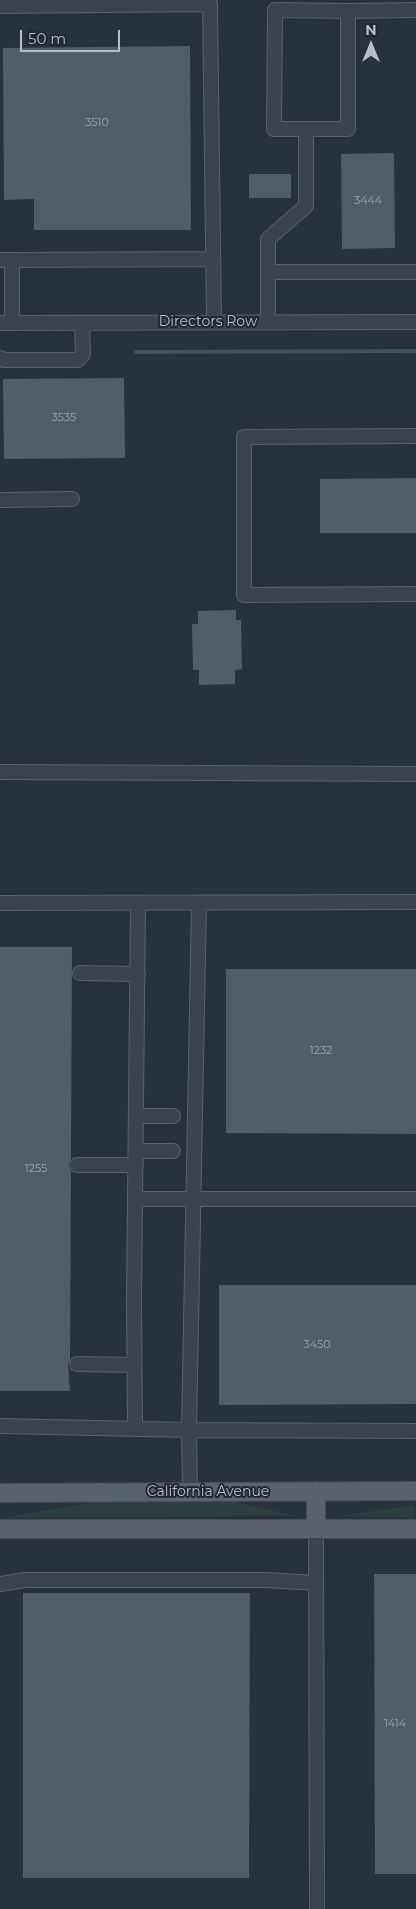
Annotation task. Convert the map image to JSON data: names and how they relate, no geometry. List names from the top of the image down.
{
  "streets": {
    "main road": ["California Avenue"],
    "street": ["Directors Row"]
  },
  "house_numbers": [
    "3510",
    "3444",
    "3535",
    "1232",
    "1255",
    "3450",
    "1414"
  ],
  "scale_bar": "50 m",
  "north": "top"
}
